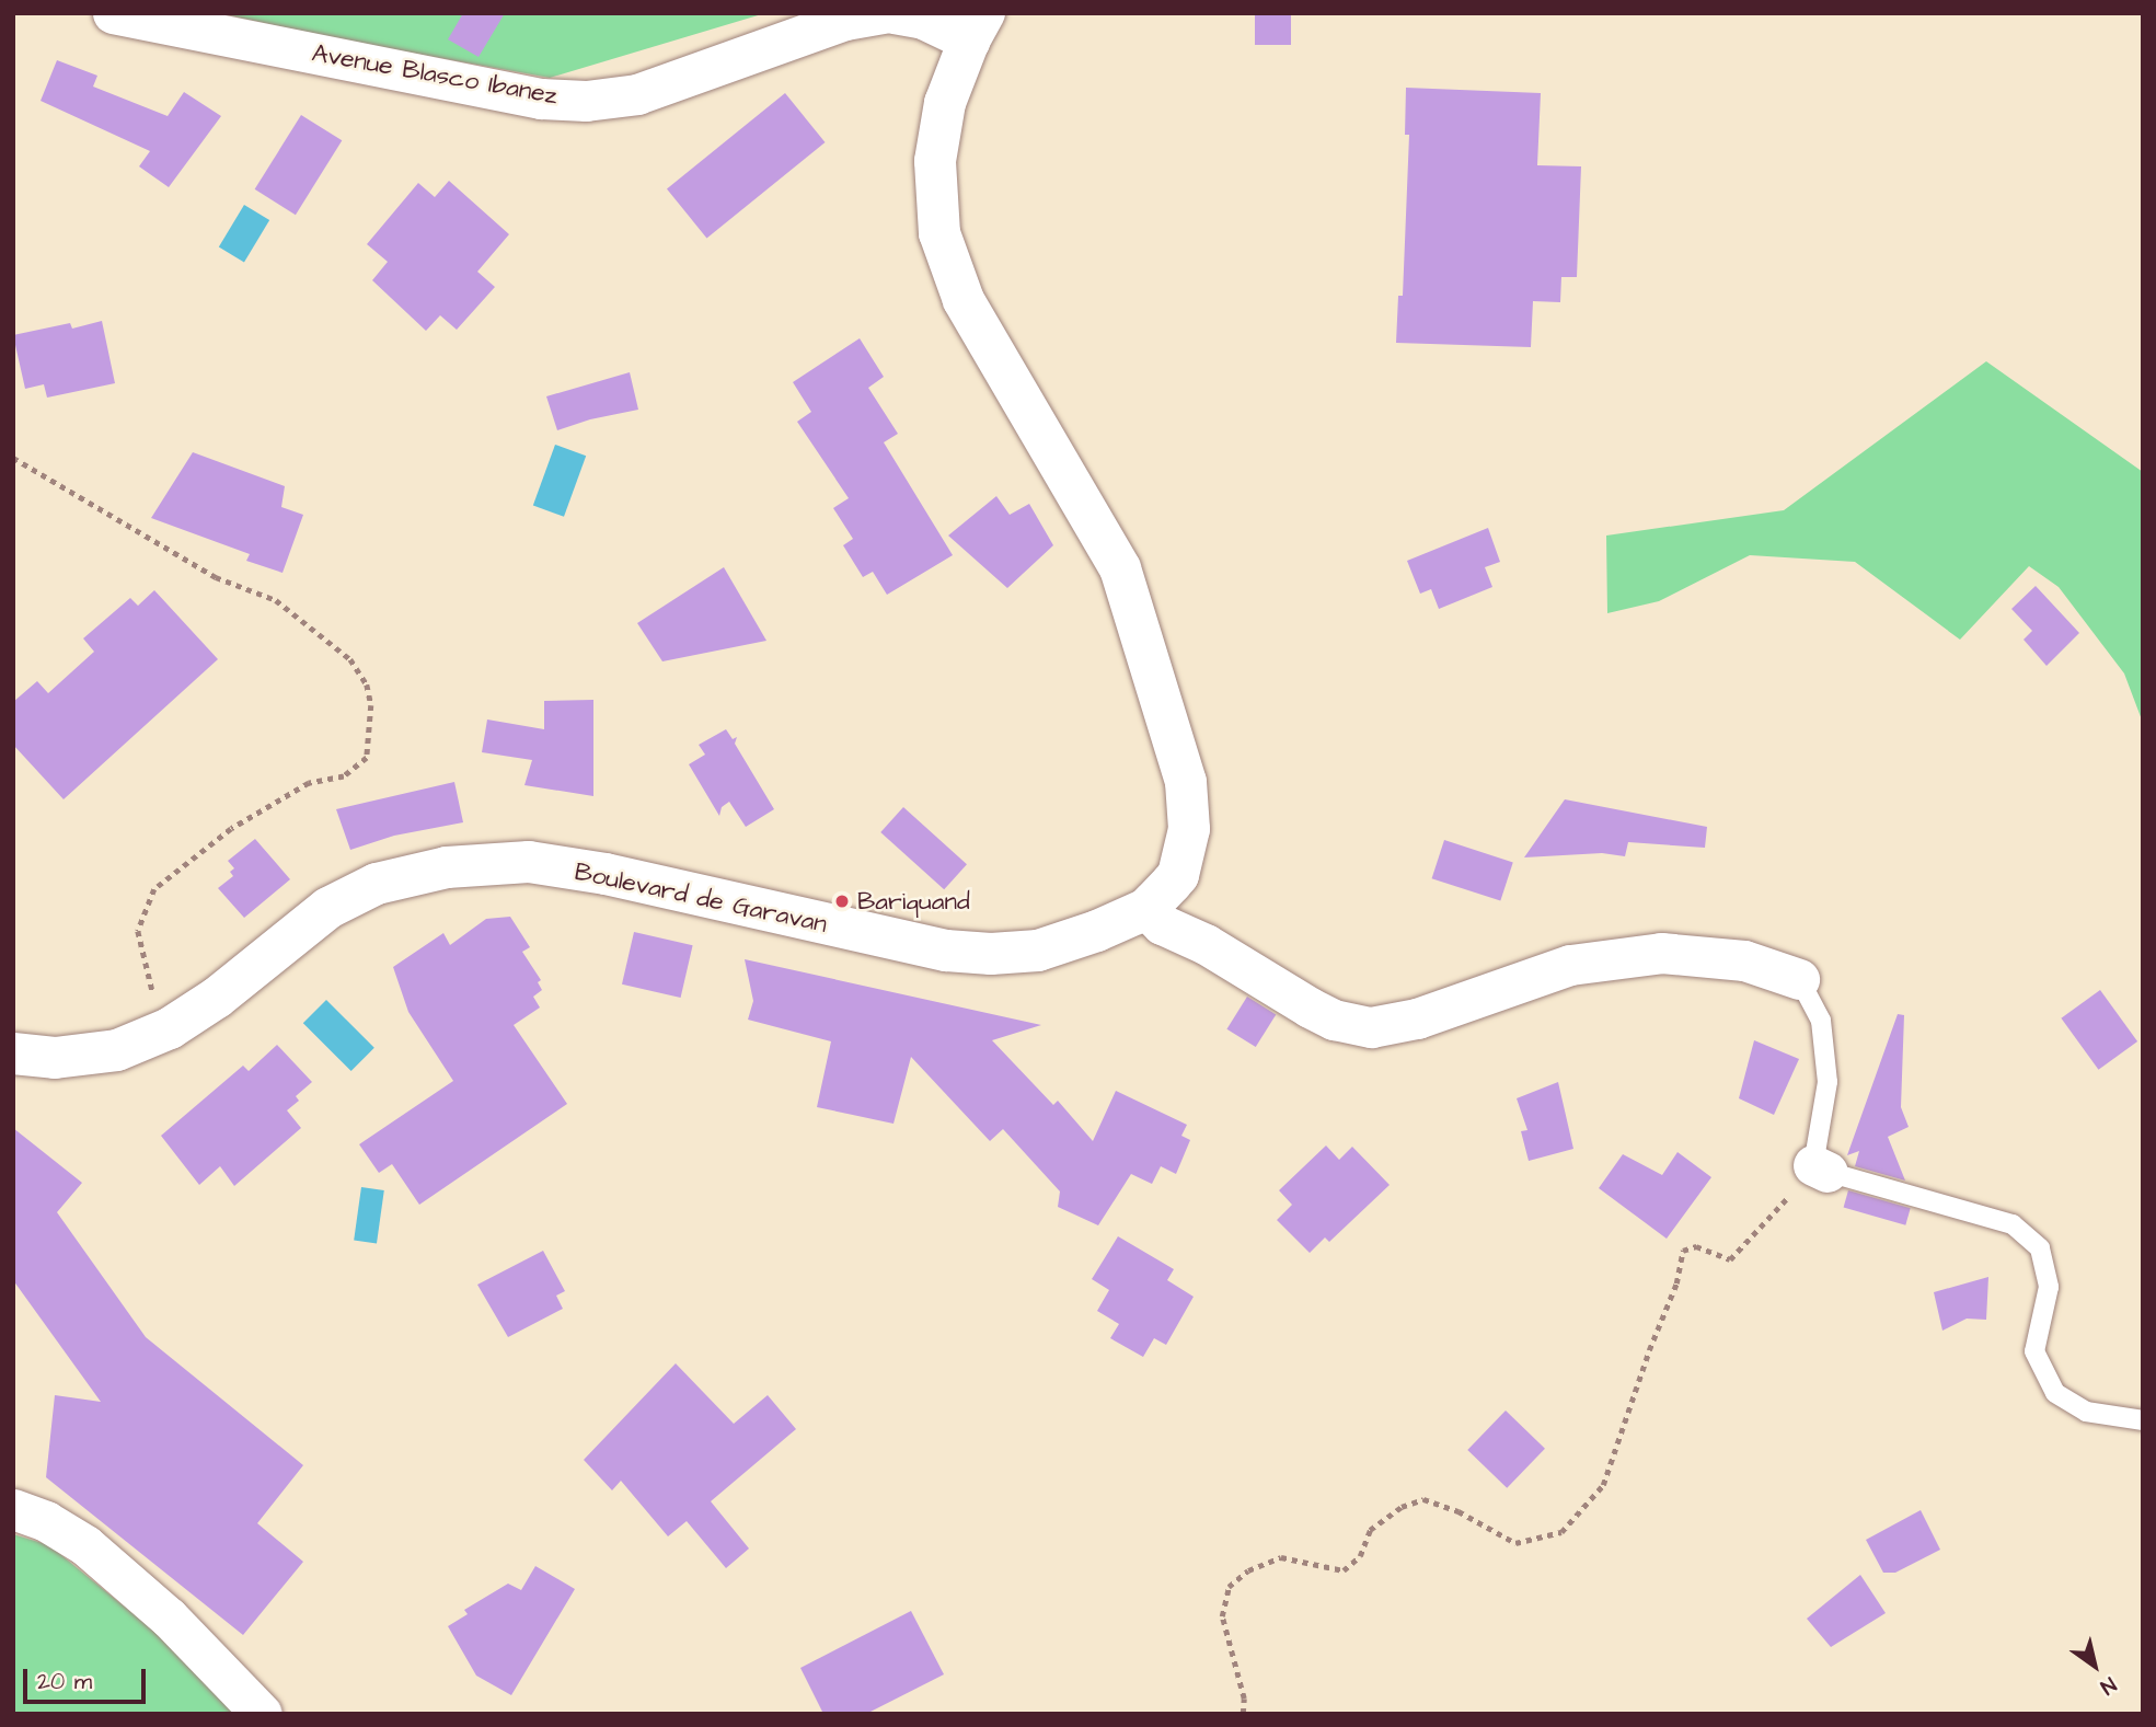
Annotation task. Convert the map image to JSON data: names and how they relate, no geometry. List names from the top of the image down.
{
  "streets": {
    "street": ["Avenue Blasco Ibanez", "Boulevard de Garavan"]
  },
  "places": ["Bariquand"],
  "scale_bar": "20 m",
  "north": "bottom right"
}
